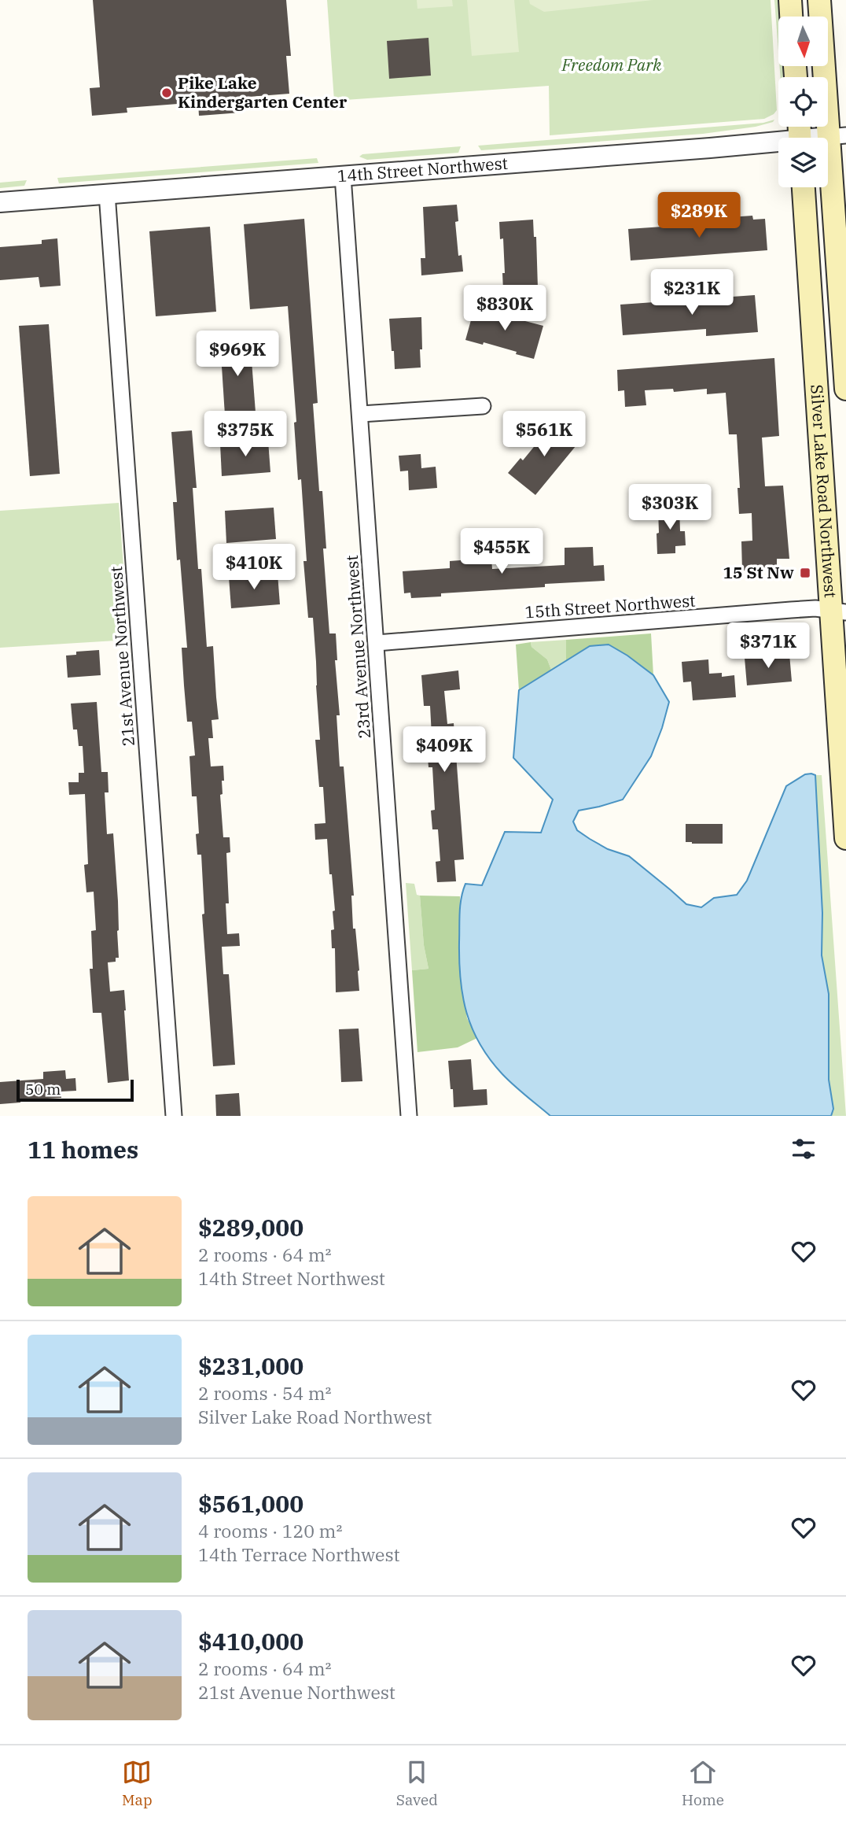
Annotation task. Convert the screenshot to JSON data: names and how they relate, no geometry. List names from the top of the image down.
{
  "streets": {
    "main road": ["Silver Lake Road Northwest"],
    "street": [
      "14th Street Northwest",
      "15th Street Northwest",
      "23rd Avenue Northwest",
      "21st Avenue Northwest"
    ]
  },
  "crossings": [
    ["14th Street Northwest", "23rd Avenue Northwest"],
    ["14th Street Northwest", "21st Avenue Northwest"],
    ["Silver Lake Road Northwest", "15th Street Northwest"],
    ["15th Street Northwest", "23rd Avenue Northwest"]
  ],
  "parks": ["Freedom Park"],
  "places": {
    "other": ["Pike Lake Kindergarten Center"],
    "transit": ["15 St Nw"]
  },
  "scale_bar": "50 m",
  "north": "bottom",
  "page": {
    "price": [
      "$289K",
      "$231K",
      "$830K",
      "$969K",
      "$375K",
      "$561K",
      "$303K",
      "$455K",
      "$410K",
      "$371K",
      "$409K"
    ],
    "scale": "50 m",
    "heading": "11 homes",
    "list": [
      {
        "name": "$289,000",
        "note": "2 rooms · 64 m² · 14th Street Northwest"
      },
      {
        "name": "$231,000",
        "note": "2 rooms · 54 m² · Silver Lake Road Northwest"
      },
      {
        "name": "$561,000",
        "note": "4 rooms · 120 m² · 14th Terrace Northwest"
      },
      {
        "name": "$410,000",
        "note": "2 rooms · 64 m² · 21st Avenue Northwest"
      }
    ],
    "tabs": ["Map", "Saved", "Home"]
  }
}
